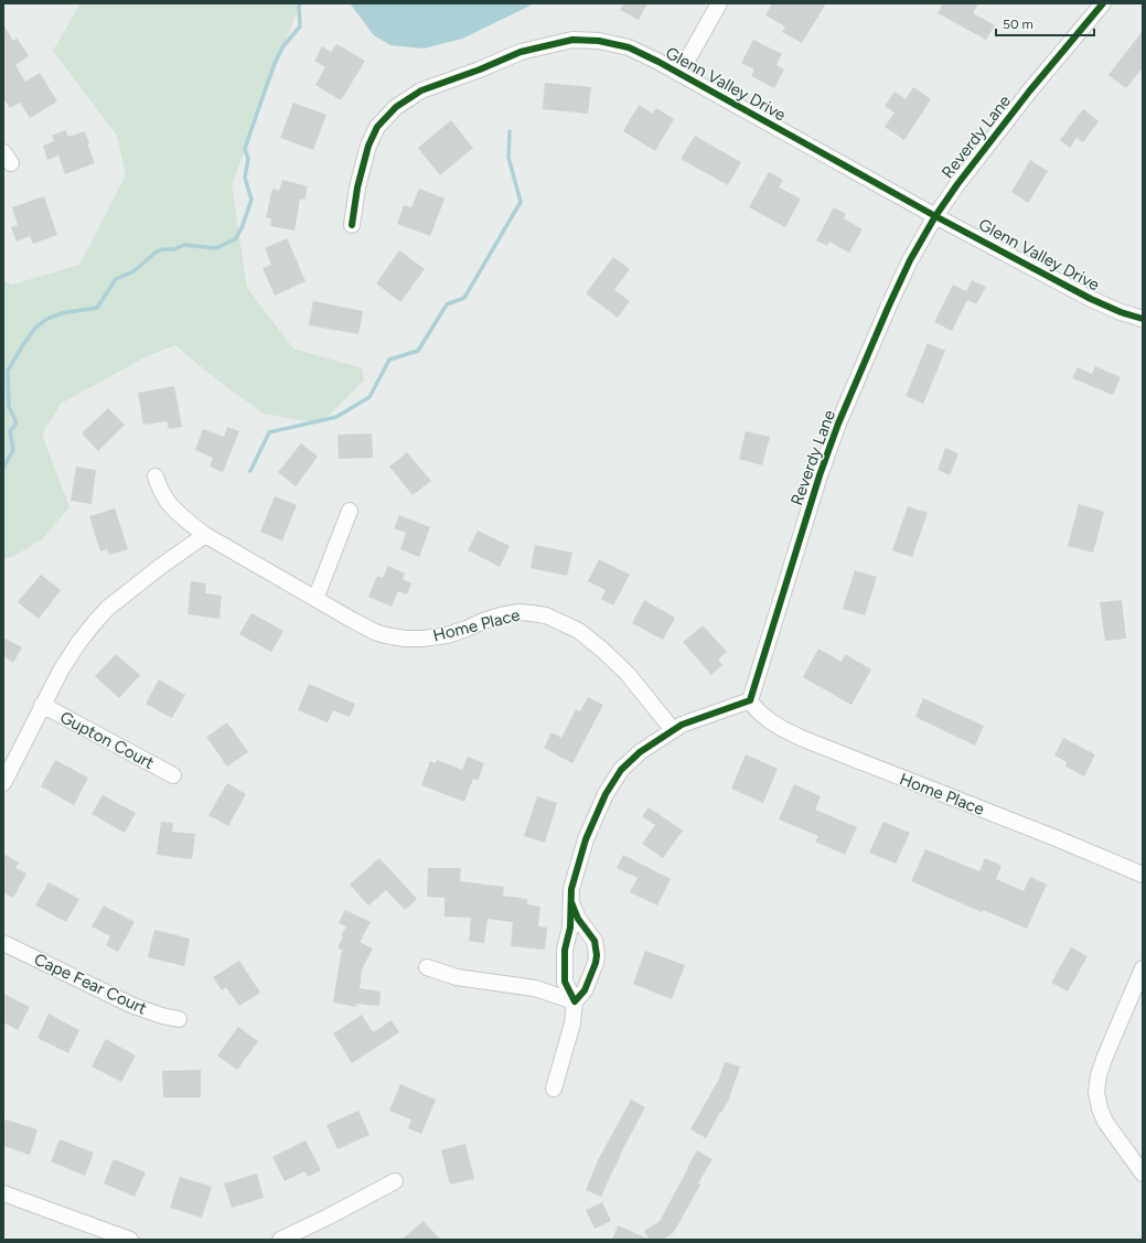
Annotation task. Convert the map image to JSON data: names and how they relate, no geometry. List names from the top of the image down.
{
  "streets": {
    "street": [
      "Glenn Valley Drive",
      "Reverdy Lane",
      "Home Place",
      "Gupton Court",
      "Cape Fear Court"
    ]
  },
  "crossings": [
    ["Glenn Valley Drive", "Reverdy Lane"],
    ["Reverdy Lane", "Home Place"]
  ],
  "scale_bar": "50 m"
}
